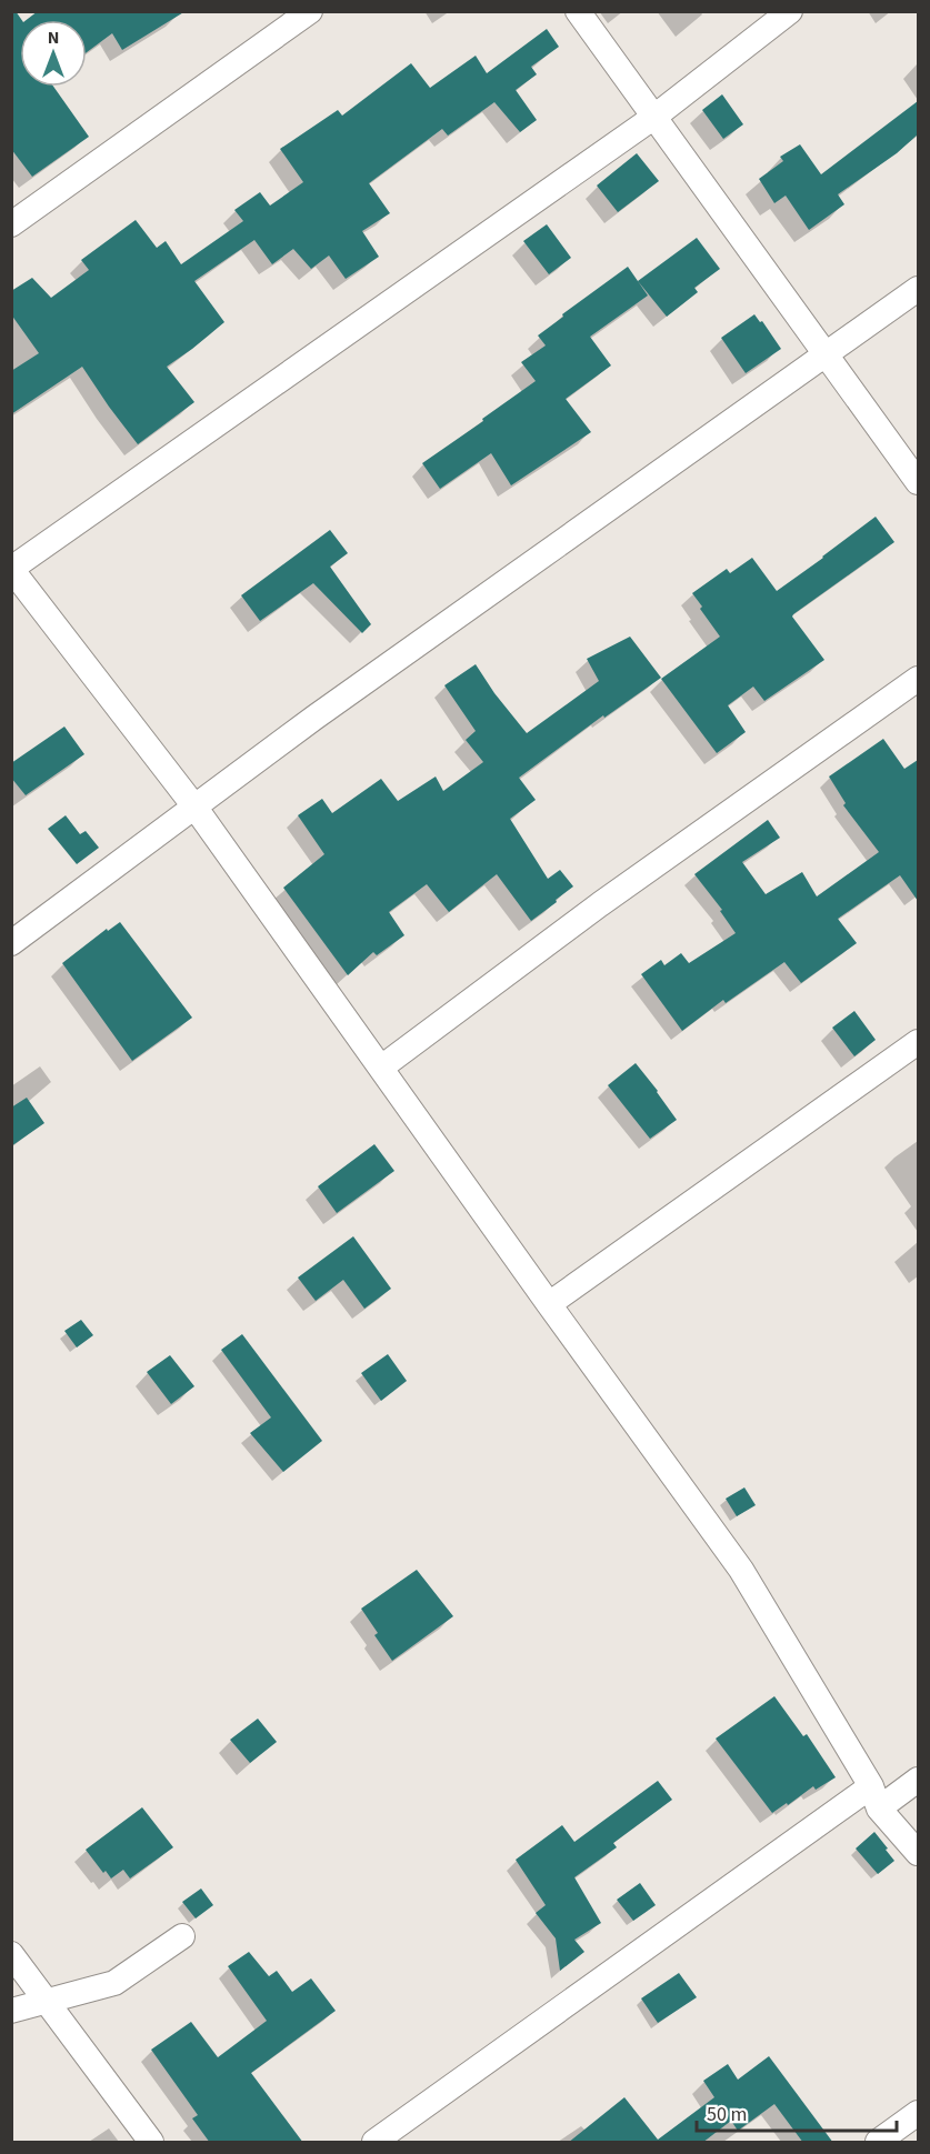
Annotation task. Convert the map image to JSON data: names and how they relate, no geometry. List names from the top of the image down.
{
  "scale_bar": "50 m",
  "north": "top"
}
